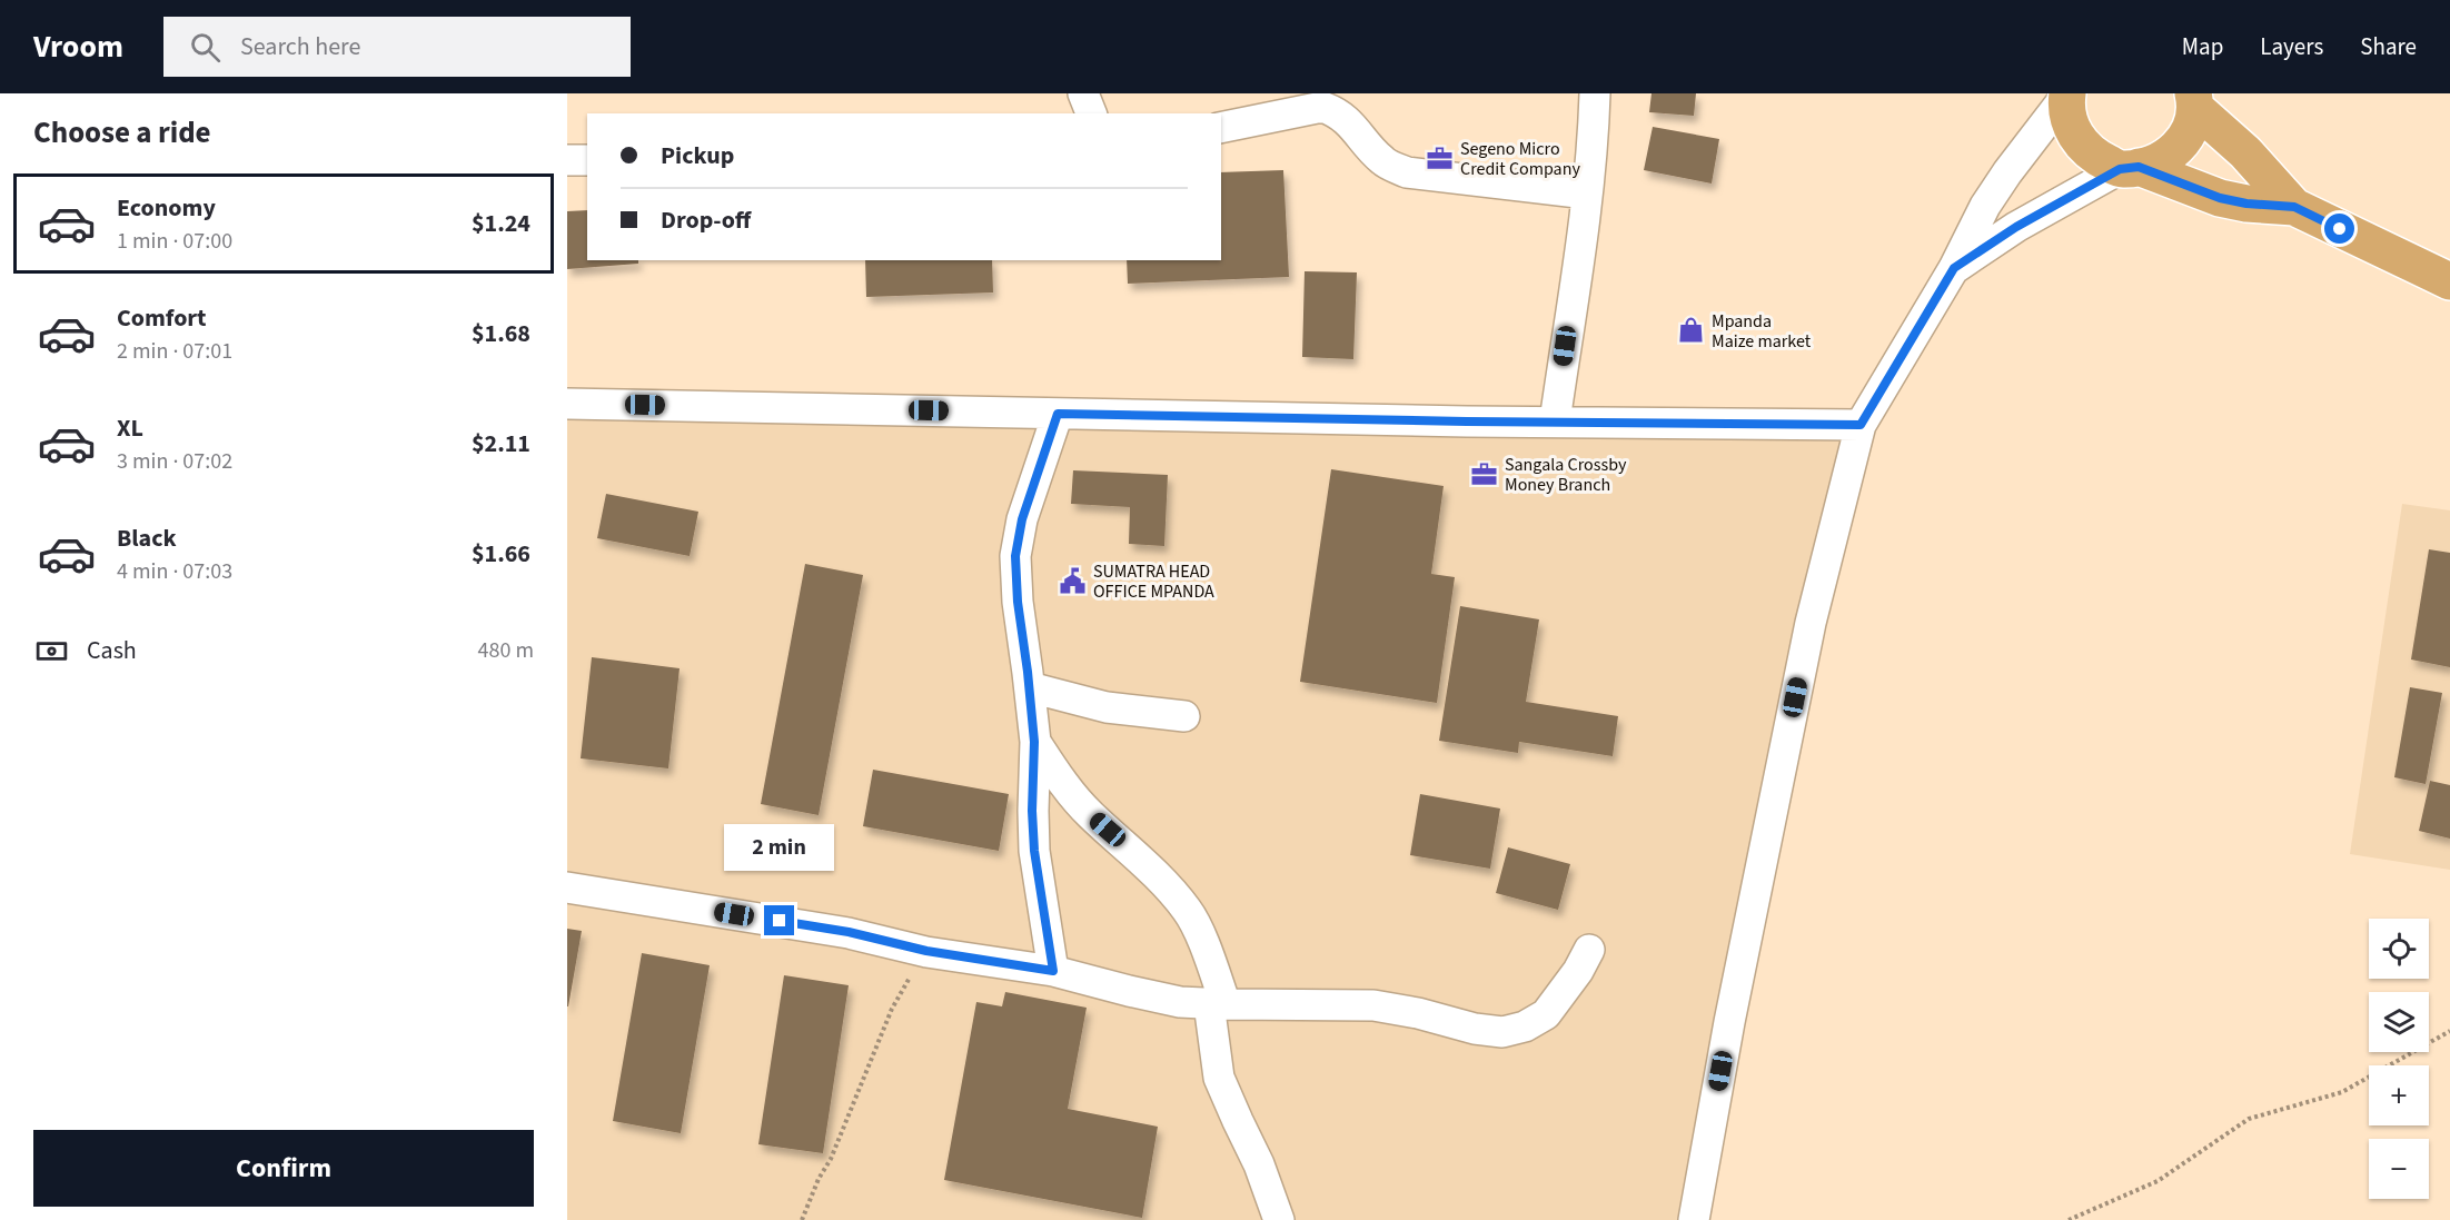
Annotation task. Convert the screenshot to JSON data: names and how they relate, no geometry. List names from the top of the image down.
{
  "places": {
    "office": ["Segeno Micro Credit Company", "Sangala Crossby Money Branch"],
    "shop": ["Mpanda Maize market"],
    "public building": ["SUMATRA HEAD OFFICE MPANDA"]
  },
  "page": {
    "header": "Vroom",
    "search": "Search here",
    "nav": ["Map", "Layers", "Share"],
    "heading": "Choose a ride",
    "banner": ["Pickup", "Drop-off"],
    "list": [
      {
        "name": "Economy",
        "note": "1 min · 07:00",
        "value": "$1.24"
      },
      {
        "name": "Comfort",
        "note": "2 min · 07:01",
        "value": "$1.68"
      },
      {
        "name": "XL",
        "note": "3 min · 07:02",
        "value": "$2.11"
      },
      {
        "name": "Black",
        "note": "4 min · 07:03",
        "value": "$1.66"
      }
    ],
    "pay": ["Cash", "480 m"],
    "bubble": "2 min",
    "map_buttons": ["+", "−"],
    "buttons": "Confirm"
  }
}
